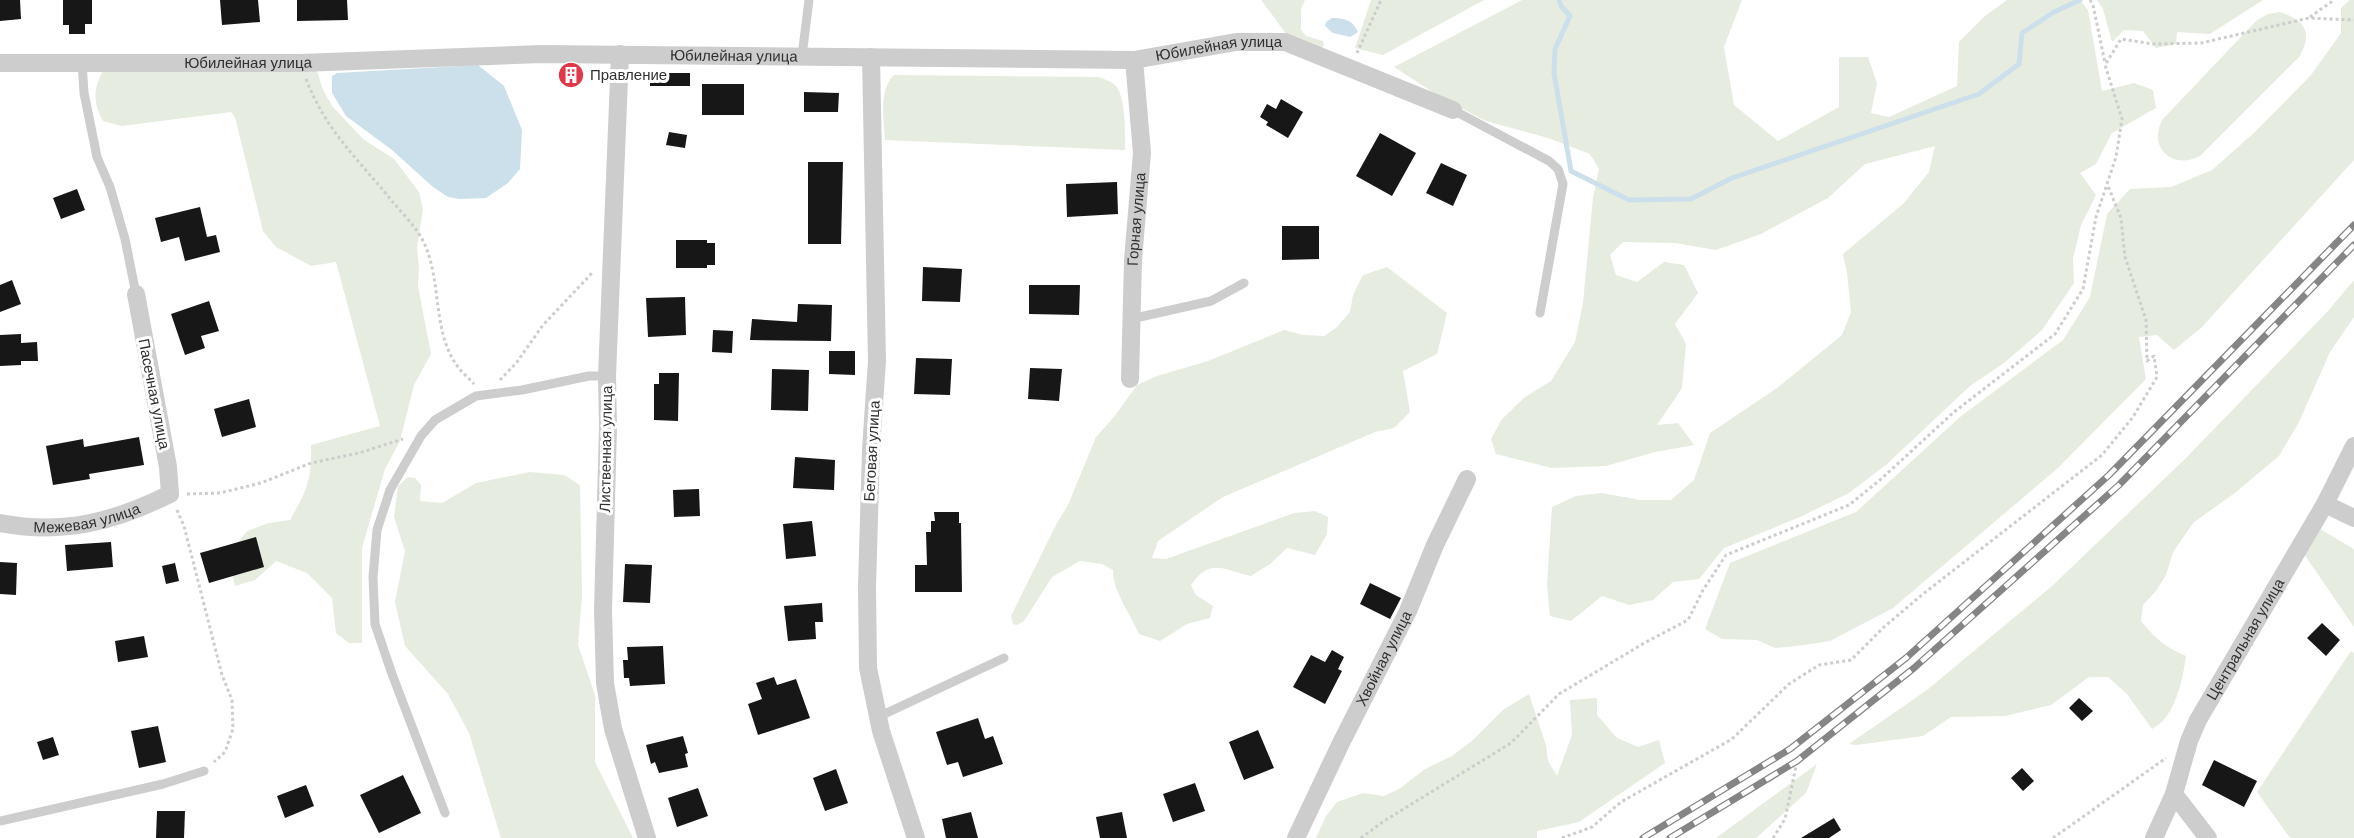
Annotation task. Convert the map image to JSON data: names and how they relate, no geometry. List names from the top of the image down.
{
  "streets": {
    "street": [
      "Юбилейная улица",
      "Горная улица",
      "Пасечная улица",
      "Лиственная улица",
      "Беговая улица",
      "Межевая улица",
      "Центральная улица",
      "Хвойная улица"
    ]
  },
  "crossings": [
    ["Юбилейная улица", "Горная улица"],
    ["Юбилейная улица", "Лиственная улица"],
    ["Юбилейная улица", "Беговая улица"],
    ["Пасечная улица", "Межевая улица"]
  ],
  "places": {
    "building": ["Правление"]
  }
}
